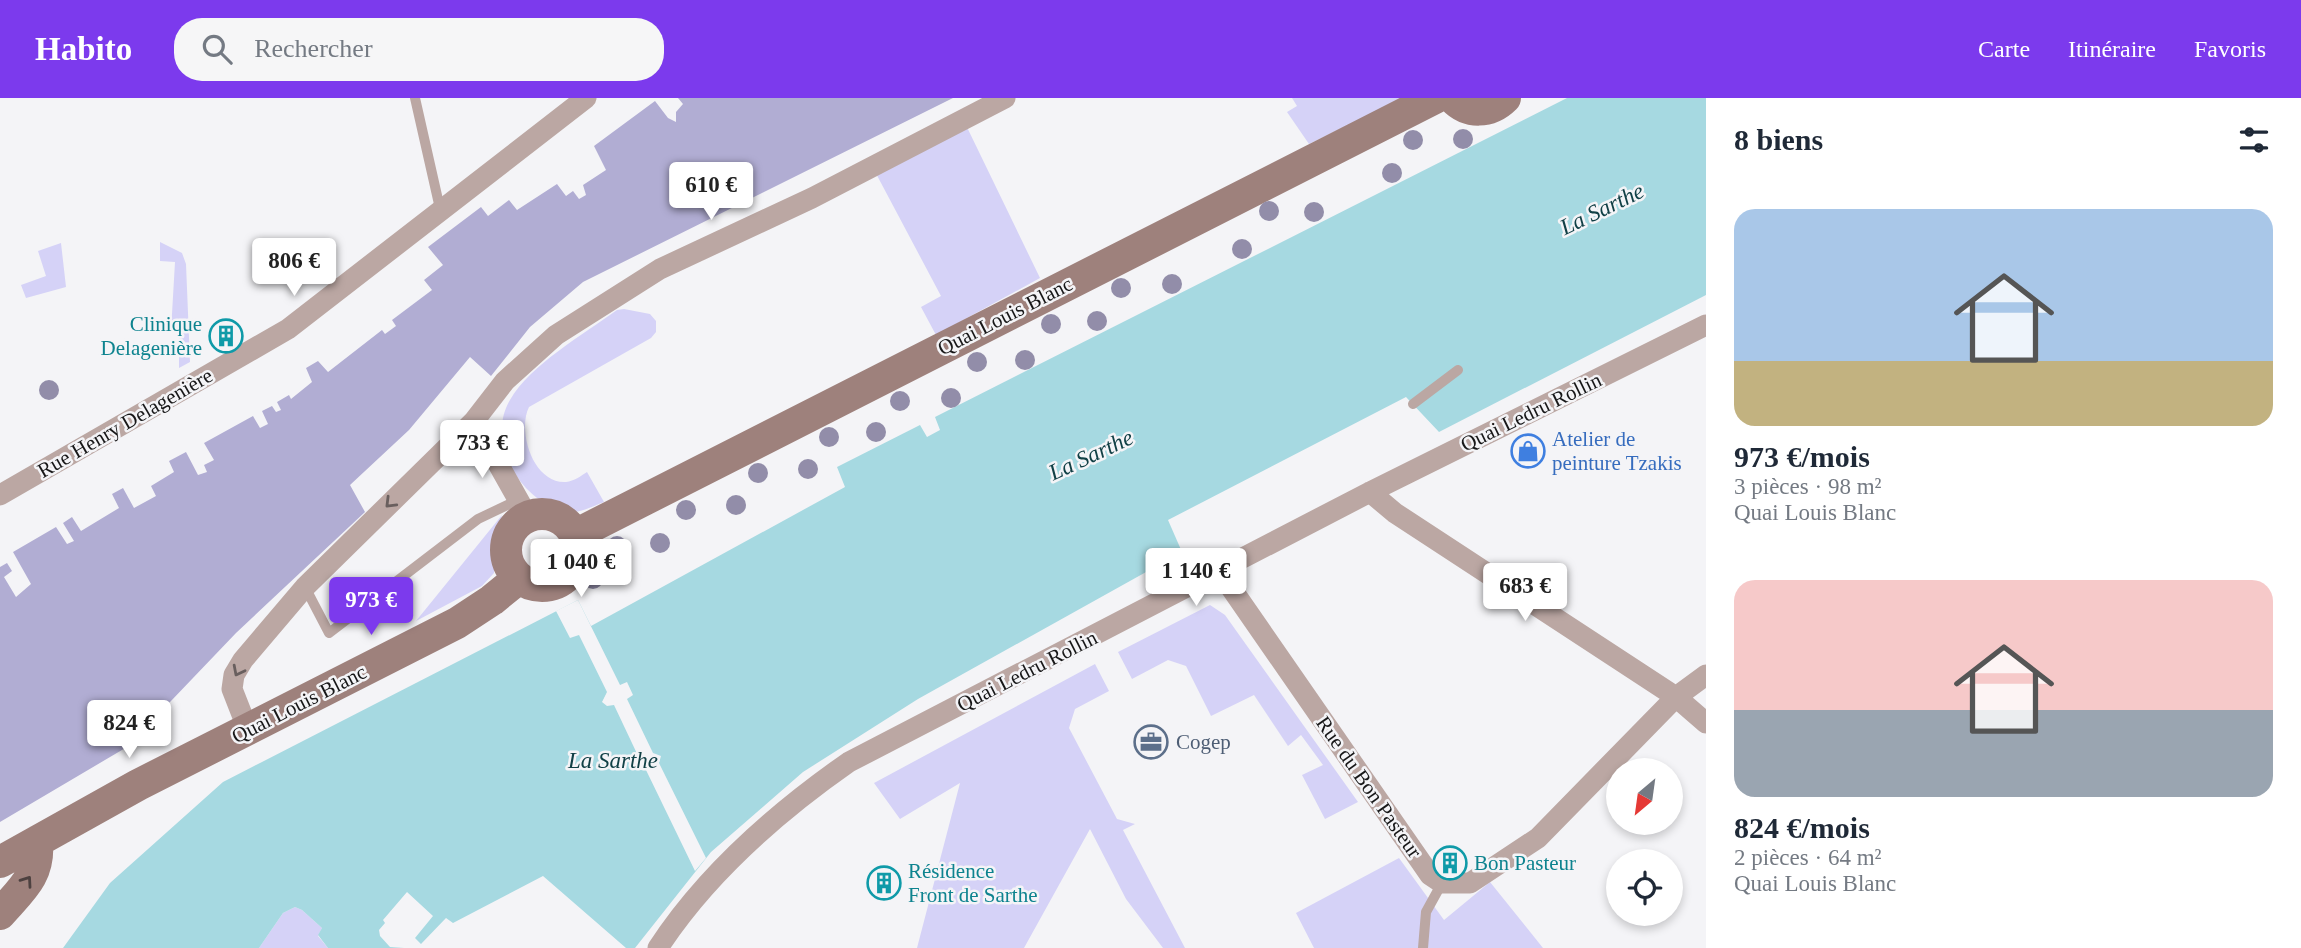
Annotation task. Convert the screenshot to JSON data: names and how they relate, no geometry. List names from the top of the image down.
{
  "streets": {
    "main road": ["Quai Louis Blanc"],
    "street": ["Quai Ledru Rollin", "Rue Henry Delagenière", "Rue du Bon Pasteur"]
  },
  "crossings": [
    ["Quai Ledru Rollin", "Rue du Bon Pasteur"]
  ],
  "water": ["La Sarthe"],
  "places": {
    "building": ["Clinique Delagenière", "Bon Pasteur", "Résidence Front de Sarthe"],
    "shop": ["Atelier de peinture Tzakis"],
    "office": ["Cogep"]
  },
  "north": "bottom left",
  "page": {
    "header": "Habito",
    "search": "Rechercher",
    "nav": ["Carte", "Itinéraire", "Favoris"],
    "heading": "8 biens",
    "price": [
      "610 €",
      "806 €",
      "733 €",
      "1 040 €",
      "1 140 €",
      "683 €",
      "973 €",
      "824 €"
    ],
    "list": [
      {
        "name": "973 €/mois",
        "note": "3 pièces · 98 m² · Quai Louis Blanc"
      },
      {
        "name": "824 €/mois",
        "note": "2 pièces · 64 m² · Quai Louis Blanc"
      }
    ]
  }
}
